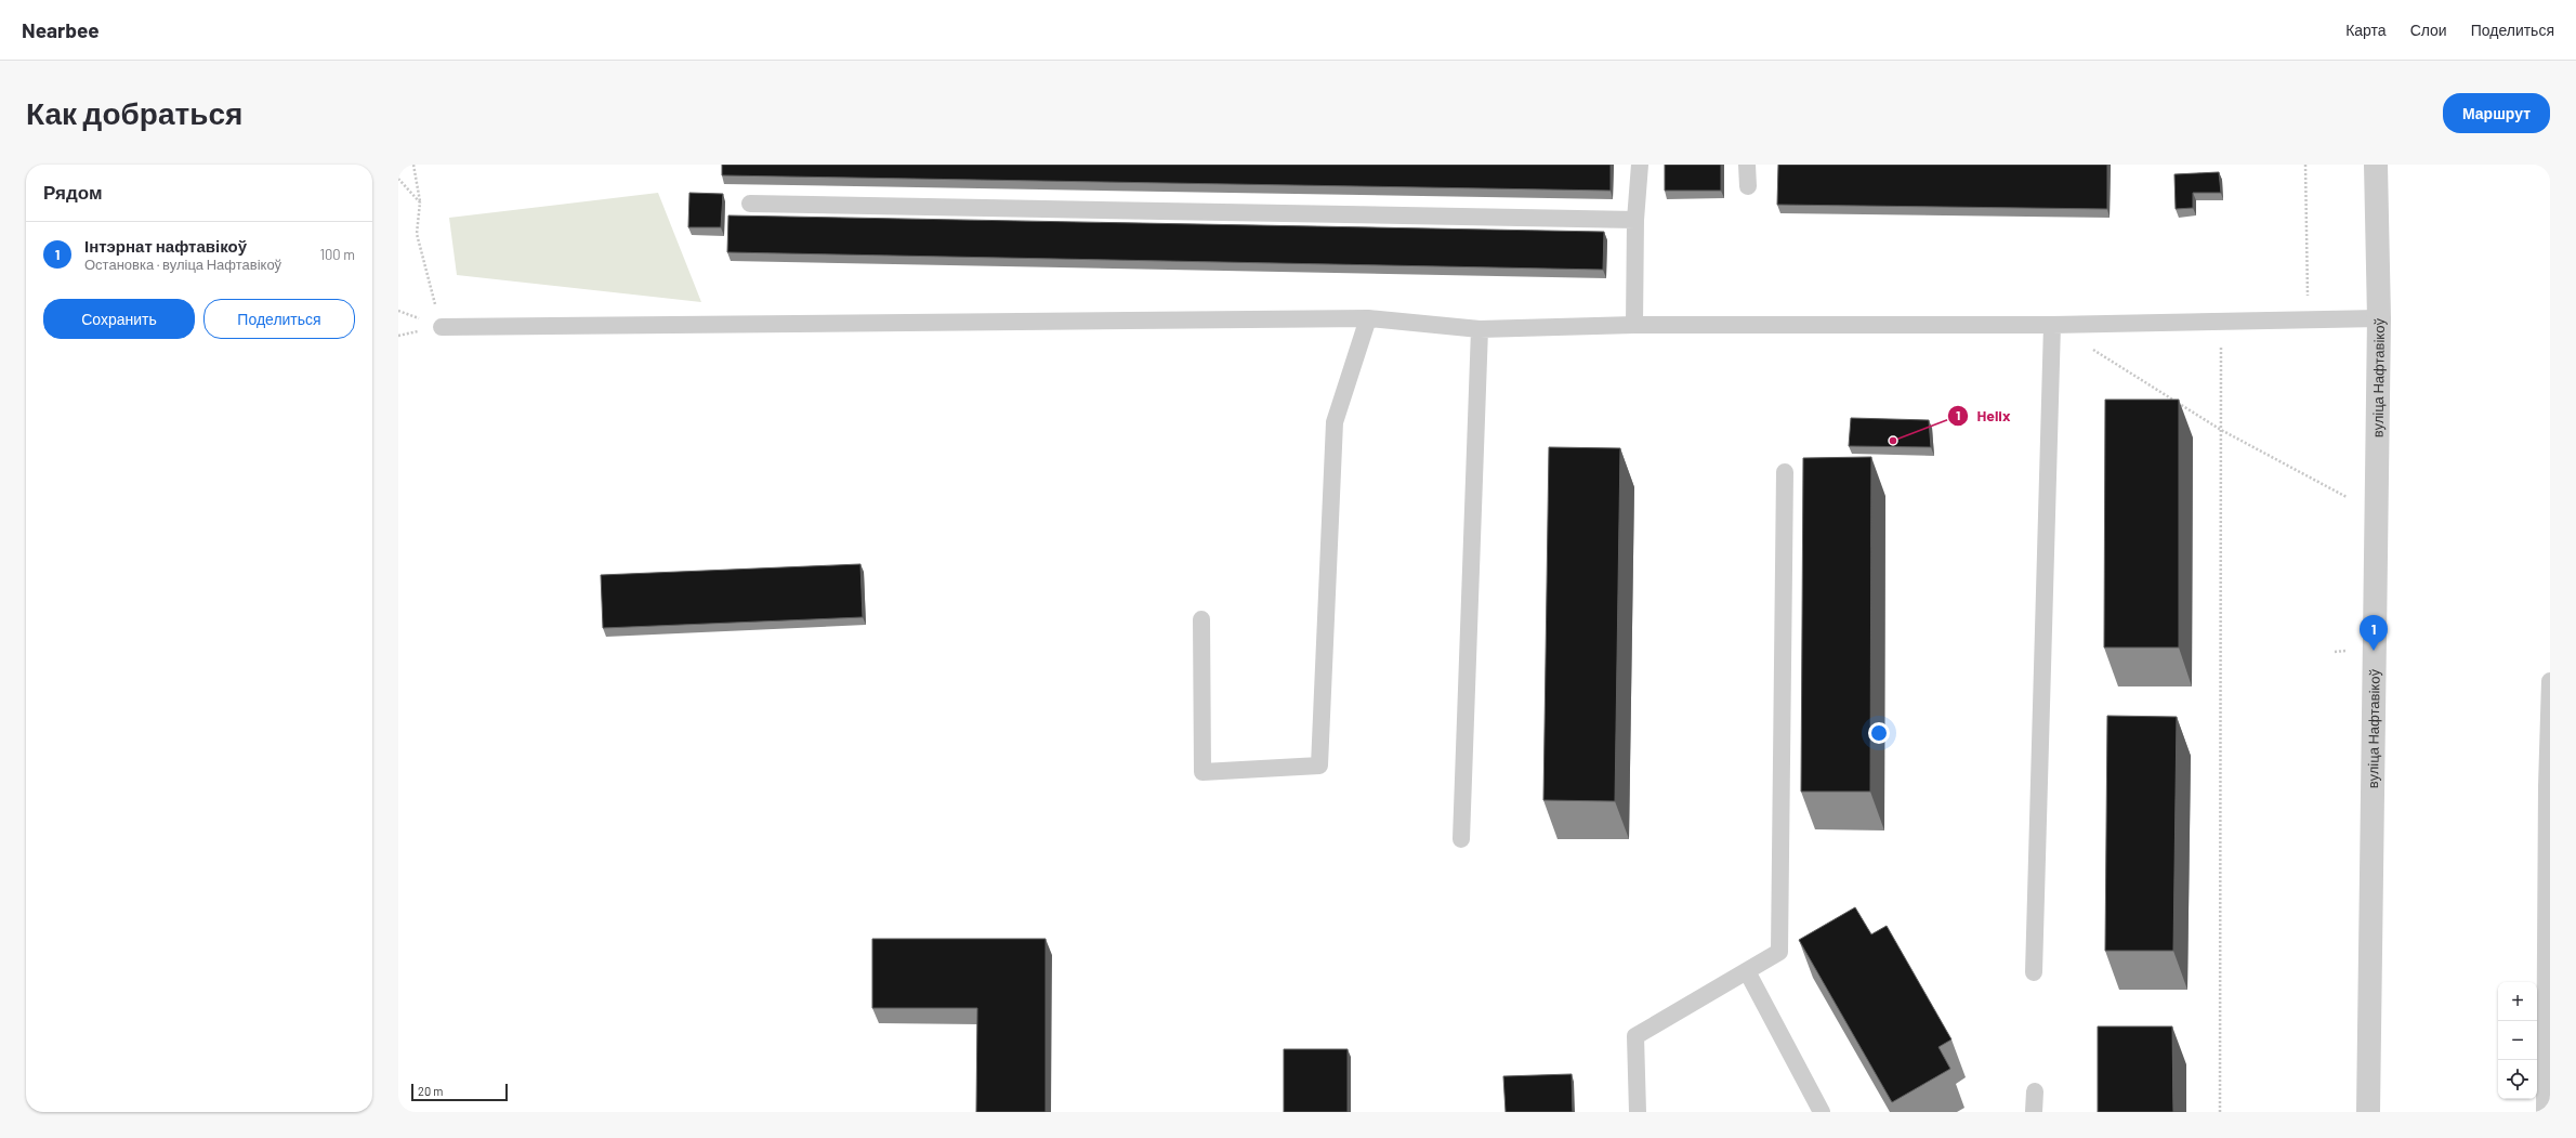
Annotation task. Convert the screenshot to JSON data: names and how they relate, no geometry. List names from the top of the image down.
{
  "streets": {
    "street": ["вуліца Нафтавікоў"]
  },
  "places": ["Helix"],
  "scale_bar": "20 m",
  "page": {
    "header": "Nearbee",
    "nav": ["Карта", "Слои", "Поделиться"],
    "buttons": [
      "Маршрут",
      ["Сохранить", "Поделиться"]
    ],
    "title": "Как добраться",
    "heading": "Рядом",
    "list": [
      {
        "mark": "1",
        "name": "Інтэрнат нафтавікоў",
        "note": "Остановка · вуліца Нафтавікоў",
        "value": "100 m"
      }
    ],
    "pins": "1",
    "map_buttons": ["+", "−"],
    "scale": "20 m"
  }
}
